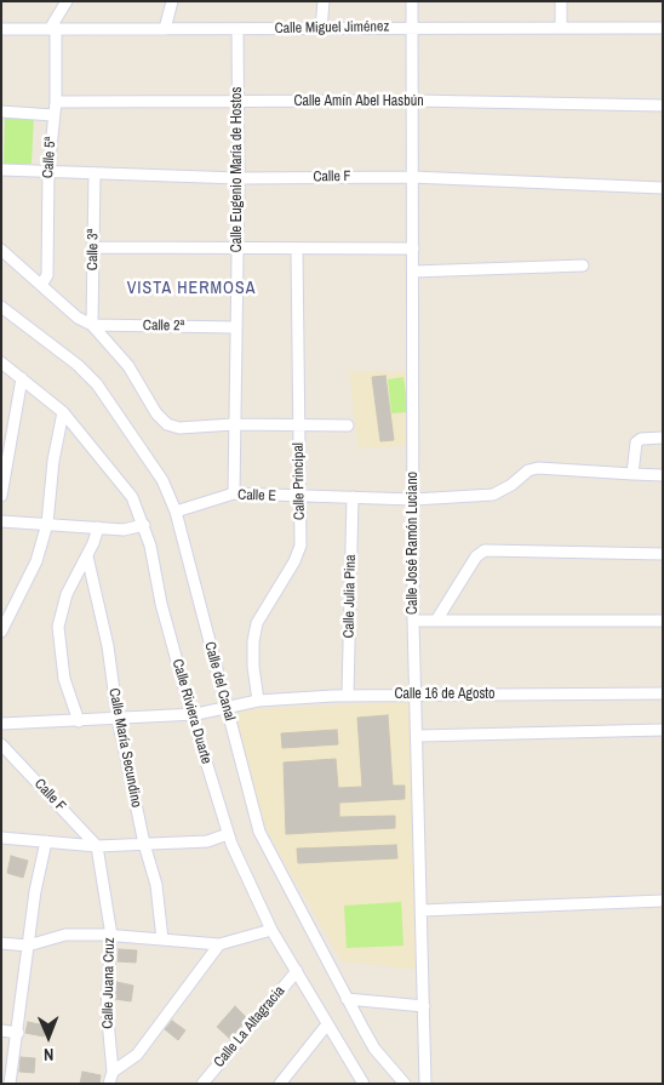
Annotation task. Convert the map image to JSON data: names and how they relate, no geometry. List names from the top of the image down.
{
  "streets": {
    "street": [
      "Calle Miguel Jiménez",
      "Calle Amín Abel Hasbún",
      "Calle 5ª",
      "Calle Eugenio María de Hostos",
      "Calle F",
      "Calle 3ª",
      "Calle 2ª",
      "Calle Principal",
      "Calle E",
      "Calle José Ramón Luciano",
      "Calle Julia Pina",
      "Calle del Canal",
      "Calle 16 de Agosto",
      "Calle Riviera Duarte",
      "Calle María Secundino",
      "Calle Juana Cruz",
      "Calle La Altagracia"
    ]
  },
  "crossings": [
    ["Calle Miguel Jiménez", "Calle 5ª"],
    ["Calle Miguel Jiménez", "Calle Eugenio María de Hostos"],
    ["Calle Miguel Jiménez", "Calle José Ramón Luciano"],
    ["Calle Amín Abel Hasbún", "Calle 5ª"],
    ["Calle Amín Abel Hasbún", "Calle Eugenio María de Hostos"],
    ["Calle Amín Abel Hasbún", "Calle José Ramón Luciano"],
    ["Calle 5ª", "Calle F"],
    ["Calle Eugenio María de Hostos", "Calle F"],
    ["Calle Eugenio María de Hostos", "Calle 2ª"],
    ["Calle Eugenio María de Hostos", "Calle E"],
    ["Calle F", "Calle 3ª"],
    ["Calle F", "Calle José Ramón Luciano"],
    ["Calle F", "Calle Juana Cruz"],
    ["Calle 3ª", "Calle 2ª"],
    ["Calle Principal", "Calle E"],
    ["Calle Principal", "Calle 16 de Agosto"],
    ["Calle E", "Calle José Ramón Luciano"],
    ["Calle E", "Calle Julia Pina"],
    ["Calle E", "Calle del Canal"],
    ["Calle José Ramón Luciano", "Calle 16 de Agosto"],
    ["Calle Julia Pina", "Calle 16 de Agosto"],
    ["Calle del Canal", "Calle 16 de Agosto"],
    ["Calle 16 de Agosto", "Calle Riviera Duarte"],
    ["Calle 16 de Agosto", "Calle María Secundino"],
    ["Calle Riviera Duarte", "Calle La Altagracia"]
  ],
  "districts": ["VISTA HERMOSA"],
  "north": "bottom"
}
